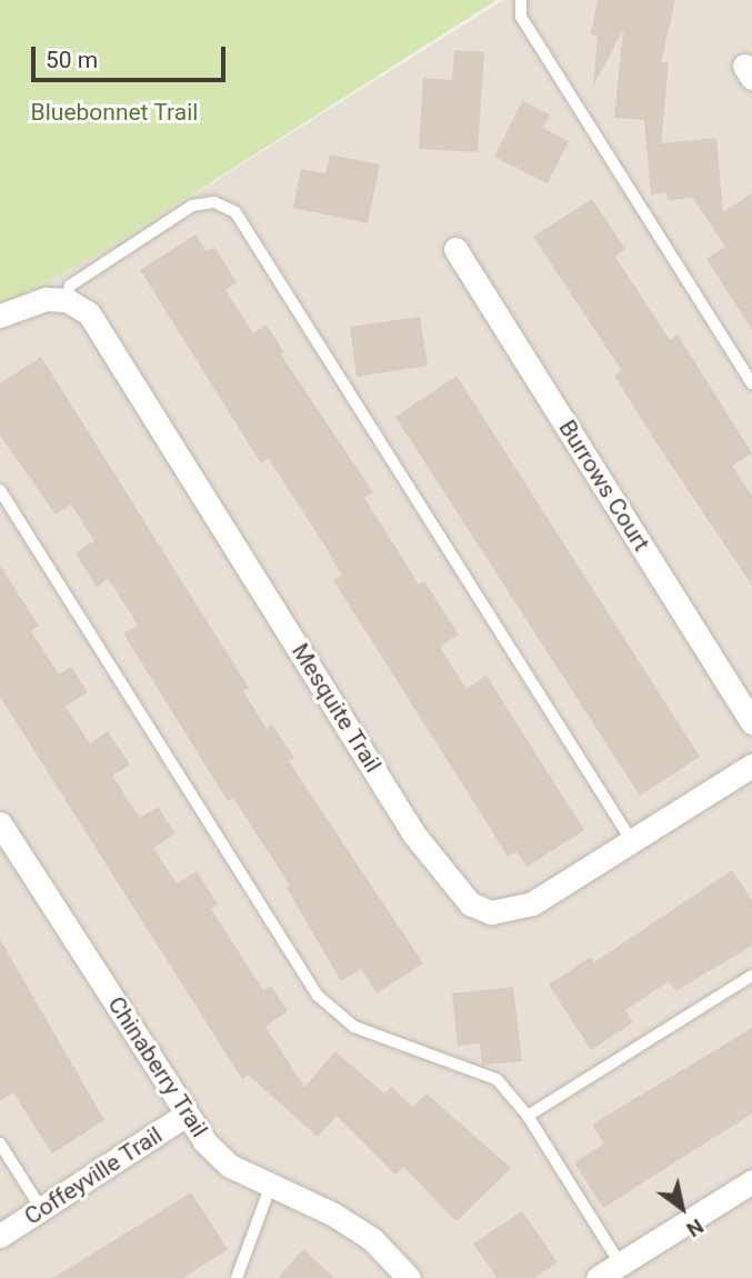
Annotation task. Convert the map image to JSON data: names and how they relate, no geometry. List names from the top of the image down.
{
  "streets": {
    "street": [
      "Burrows Court",
      "Mesquite Trail",
      "Chinaberry Trail",
      "Coffeyville Trail"
    ]
  },
  "crossings": [
    ["Chinaberry Trail", "Coffeyville Trail"]
  ],
  "parks": ["Bluebonnet Trail"],
  "scale_bar": "50 m",
  "north": "bottom right"
}
